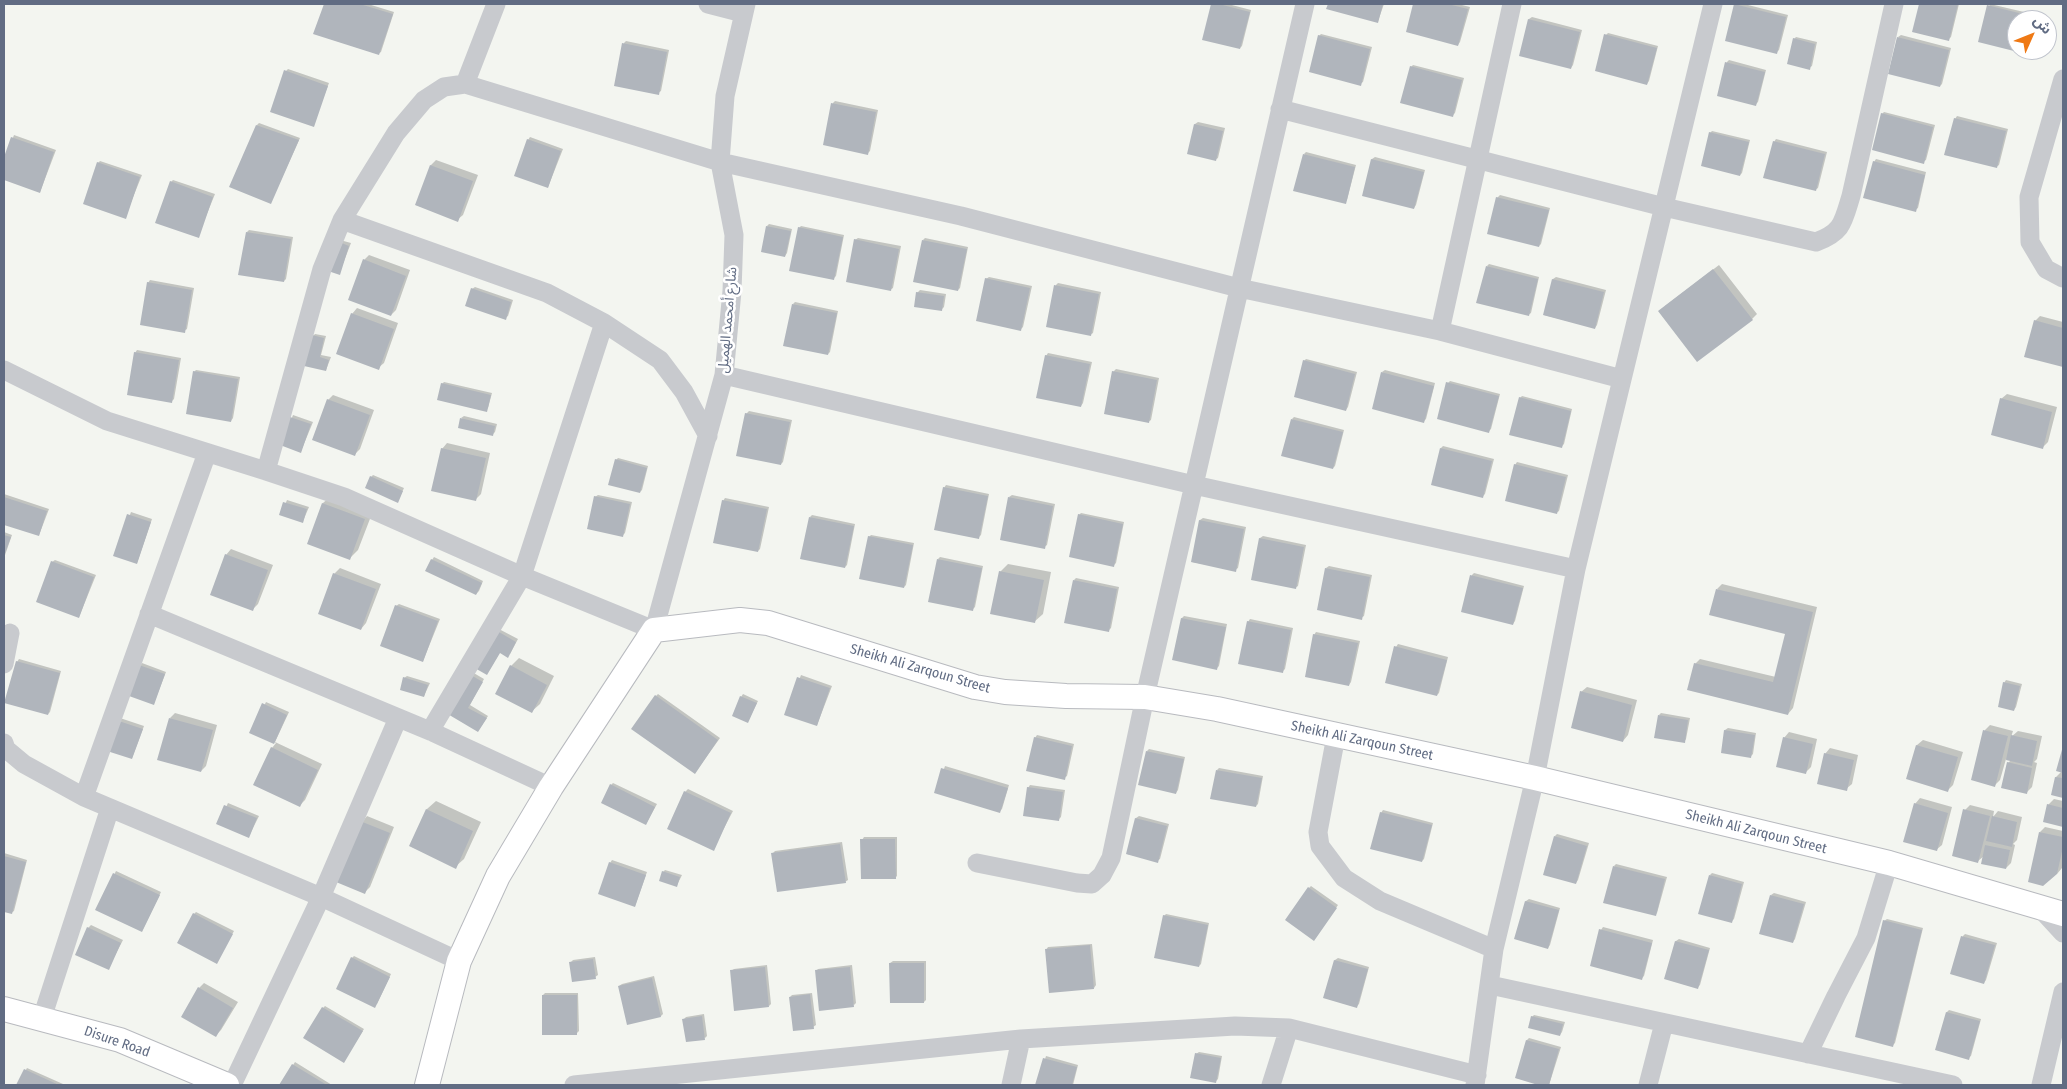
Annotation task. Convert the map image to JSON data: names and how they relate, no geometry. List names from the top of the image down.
{
  "streets": {
    "main road": ["Sheikh Ali Zarqoun Street", "Disure Road"],
    "street": ["شارع أمحمد الهميل"]
  },
  "crossings": [
    ["شارع أمحمد الهميل", "Sheikh Ali Zarqoun Street"]
  ],
  "north": "top right"
}
